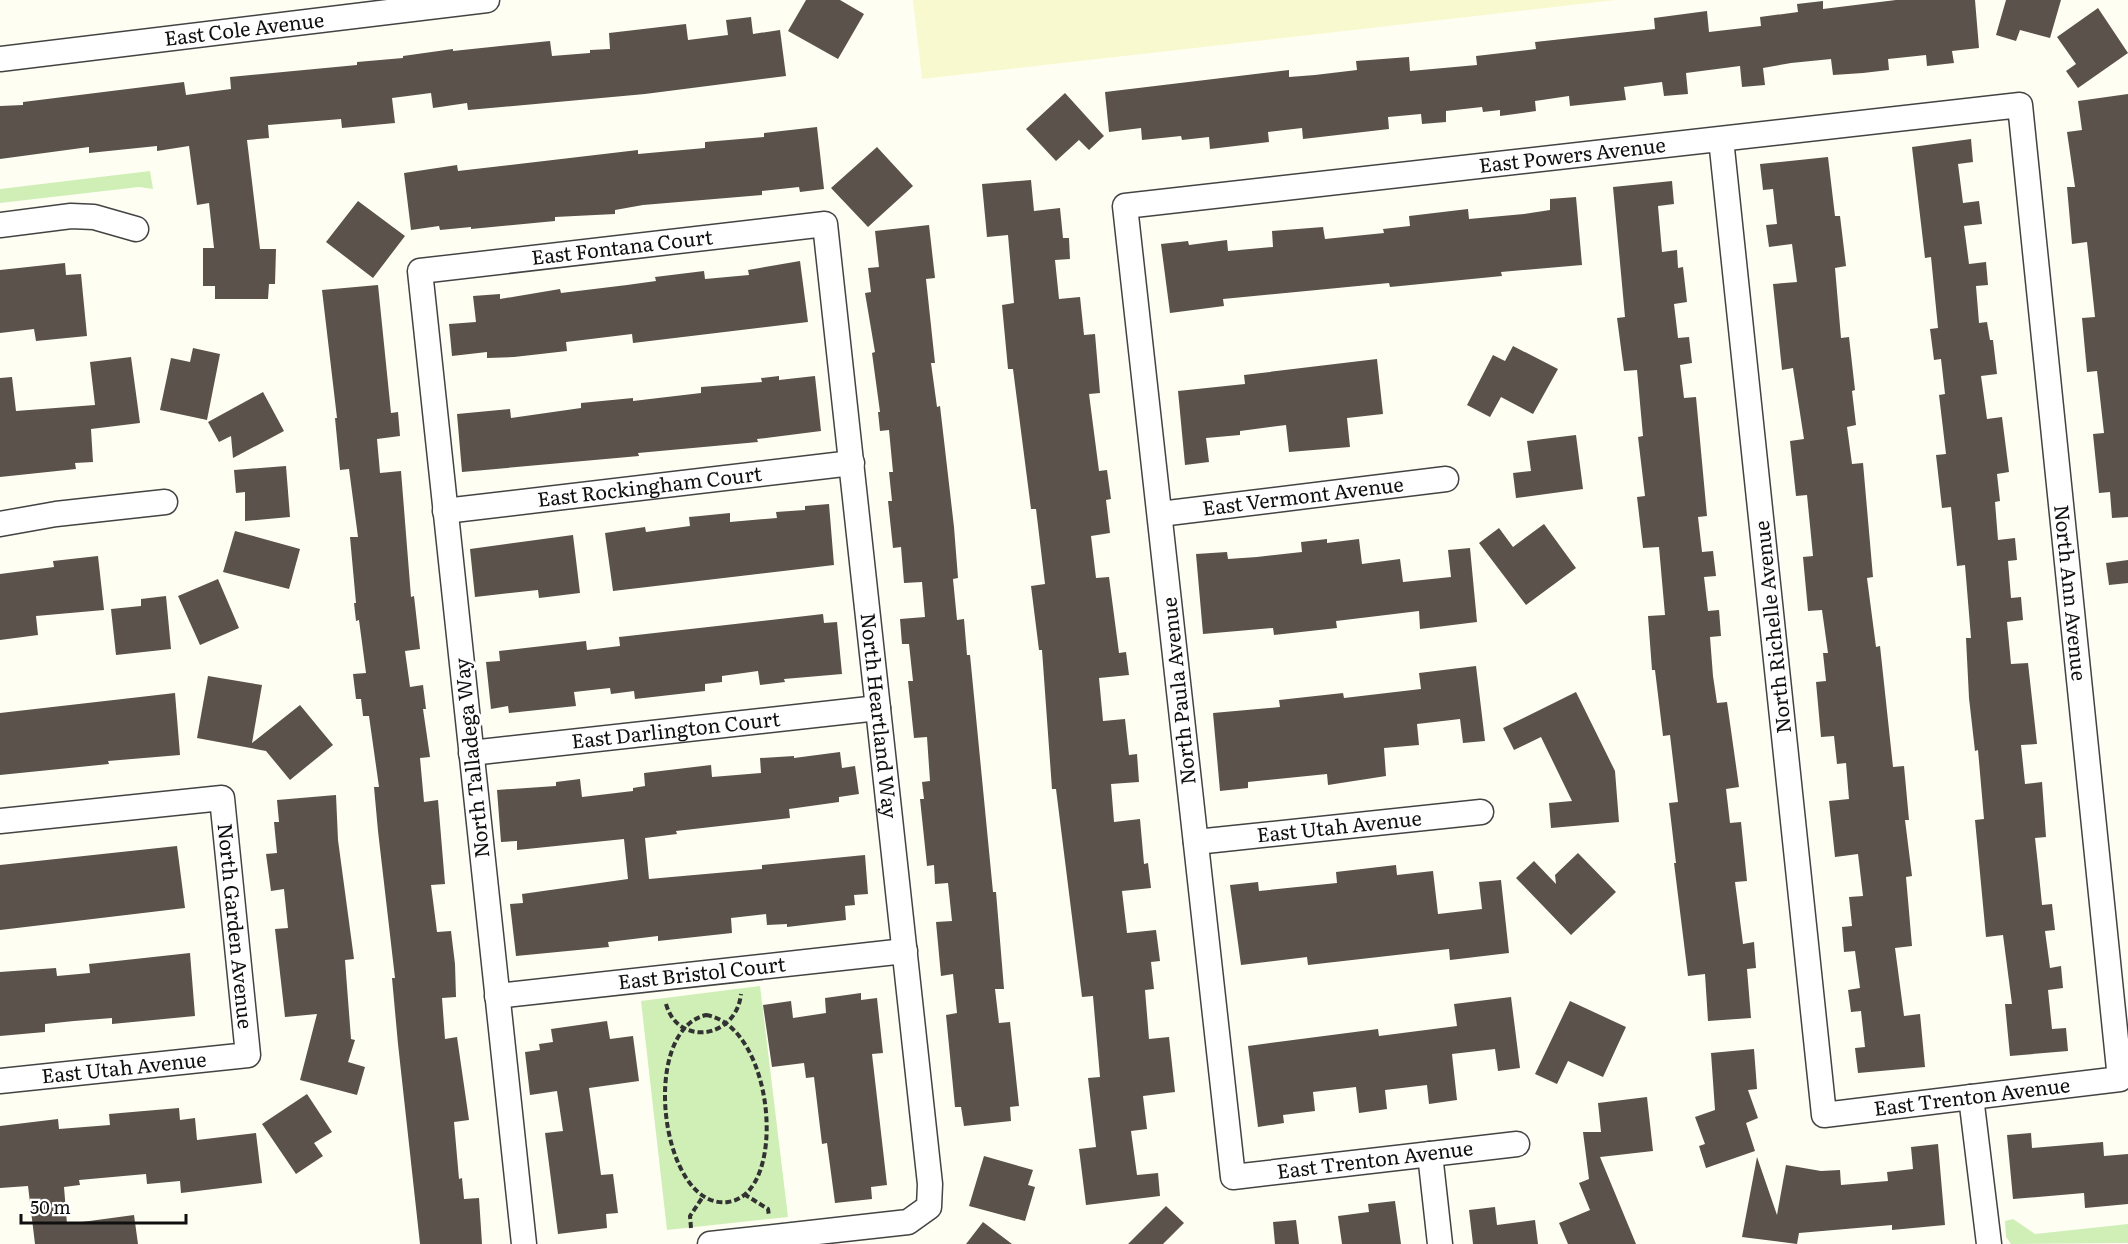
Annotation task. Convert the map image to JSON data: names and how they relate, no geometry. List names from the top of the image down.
{
  "streets": {
    "street": [
      "East Cole Avenue",
      "East Powers Avenue",
      "East Fontana Court",
      "East Rockingham Court",
      "East Vermont Avenue",
      "North Ann Avenue",
      "North Richelle Avenue",
      "North Paula Avenue",
      "North Heartland Way",
      "East Darlington Court",
      "North Talladega Way",
      "East Utah Avenue",
      "North Garden Avenue",
      "East Bristol Court",
      "East Trenton Avenue"
    ]
  },
  "crossings": [
    ["East Powers Avenue", "North Ann Avenue"],
    ["East Powers Avenue", "North Richelle Avenue"],
    ["East Powers Avenue", "North Paula Avenue"],
    ["East Fontana Court", "North Heartland Way"],
    ["East Fontana Court", "North Talladega Way"],
    ["East Rockingham Court", "North Heartland Way"],
    ["East Rockingham Court", "North Talladega Way"],
    ["East Vermont Avenue", "North Paula Avenue"],
    ["North Ann Avenue", "East Trenton Avenue"],
    ["North Richelle Avenue", "East Trenton Avenue"],
    ["North Paula Avenue", "East Utah Avenue"],
    ["North Paula Avenue", "East Trenton Avenue"],
    ["North Heartland Way", "East Darlington Court"],
    ["North Heartland Way", "East Bristol Court"],
    ["East Darlington Court", "North Talladega Way"],
    ["North Talladega Way", "East Bristol Court"],
    ["East Utah Avenue", "North Garden Avenue"]
  ],
  "scale_bar": "50 m"
}
